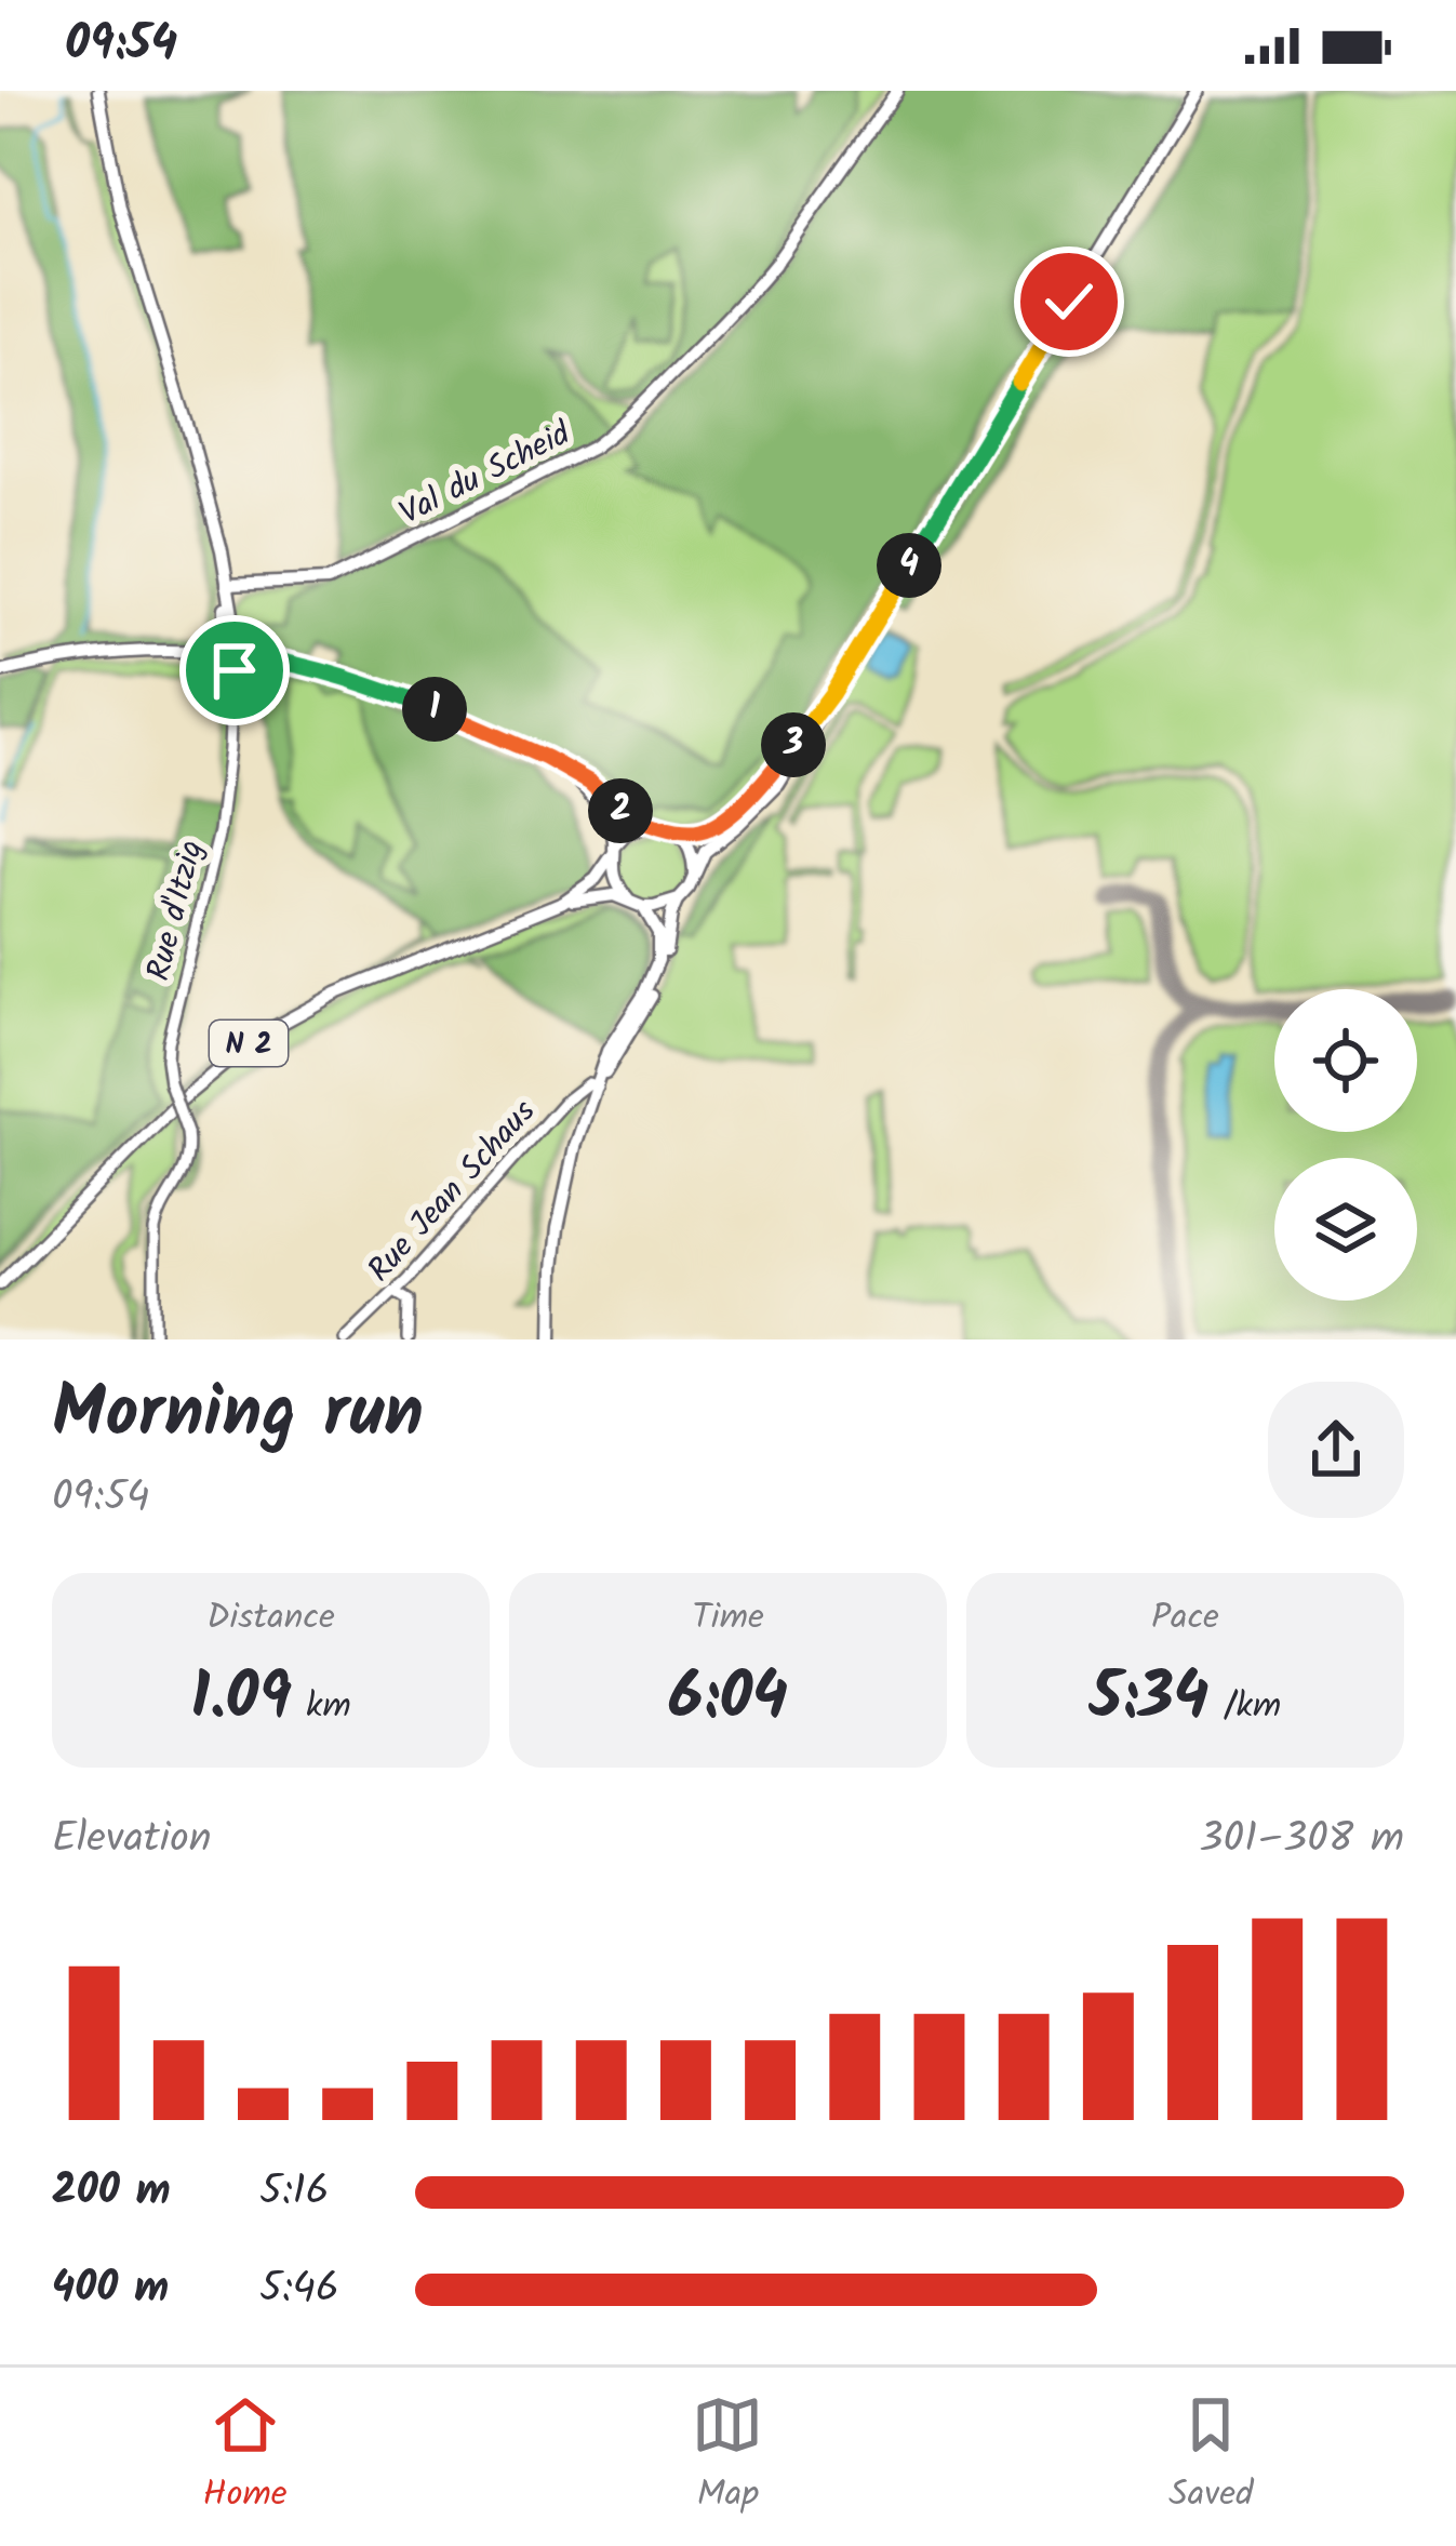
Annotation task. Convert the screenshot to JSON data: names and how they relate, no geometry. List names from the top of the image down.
{
  "streets": {
    "main road": ["Val du Scheid", "N 2"],
    "street": ["Rue d'Itzig", "Rue Jean Schaus"]
  },
  "page": {
    "status": "09:54",
    "pins": [
      "4",
      "1",
      "3",
      "2"
    ],
    "heading": ["Morning run", "09:54"],
    "stats": [
      ["Distance", "1.09 km"],
      ["Time", "6:04"],
      ["Pace", "5:34 /km"]
    ],
    "chart": ["Elevation", "301–308 m"],
    "list": [
      {
        "name": "200 m",
        "note": "5:16"
      },
      {
        "name": "400 m",
        "note": "5:46"
      }
    ],
    "tabs": ["Home", "Map", "Saved"]
  }
}
